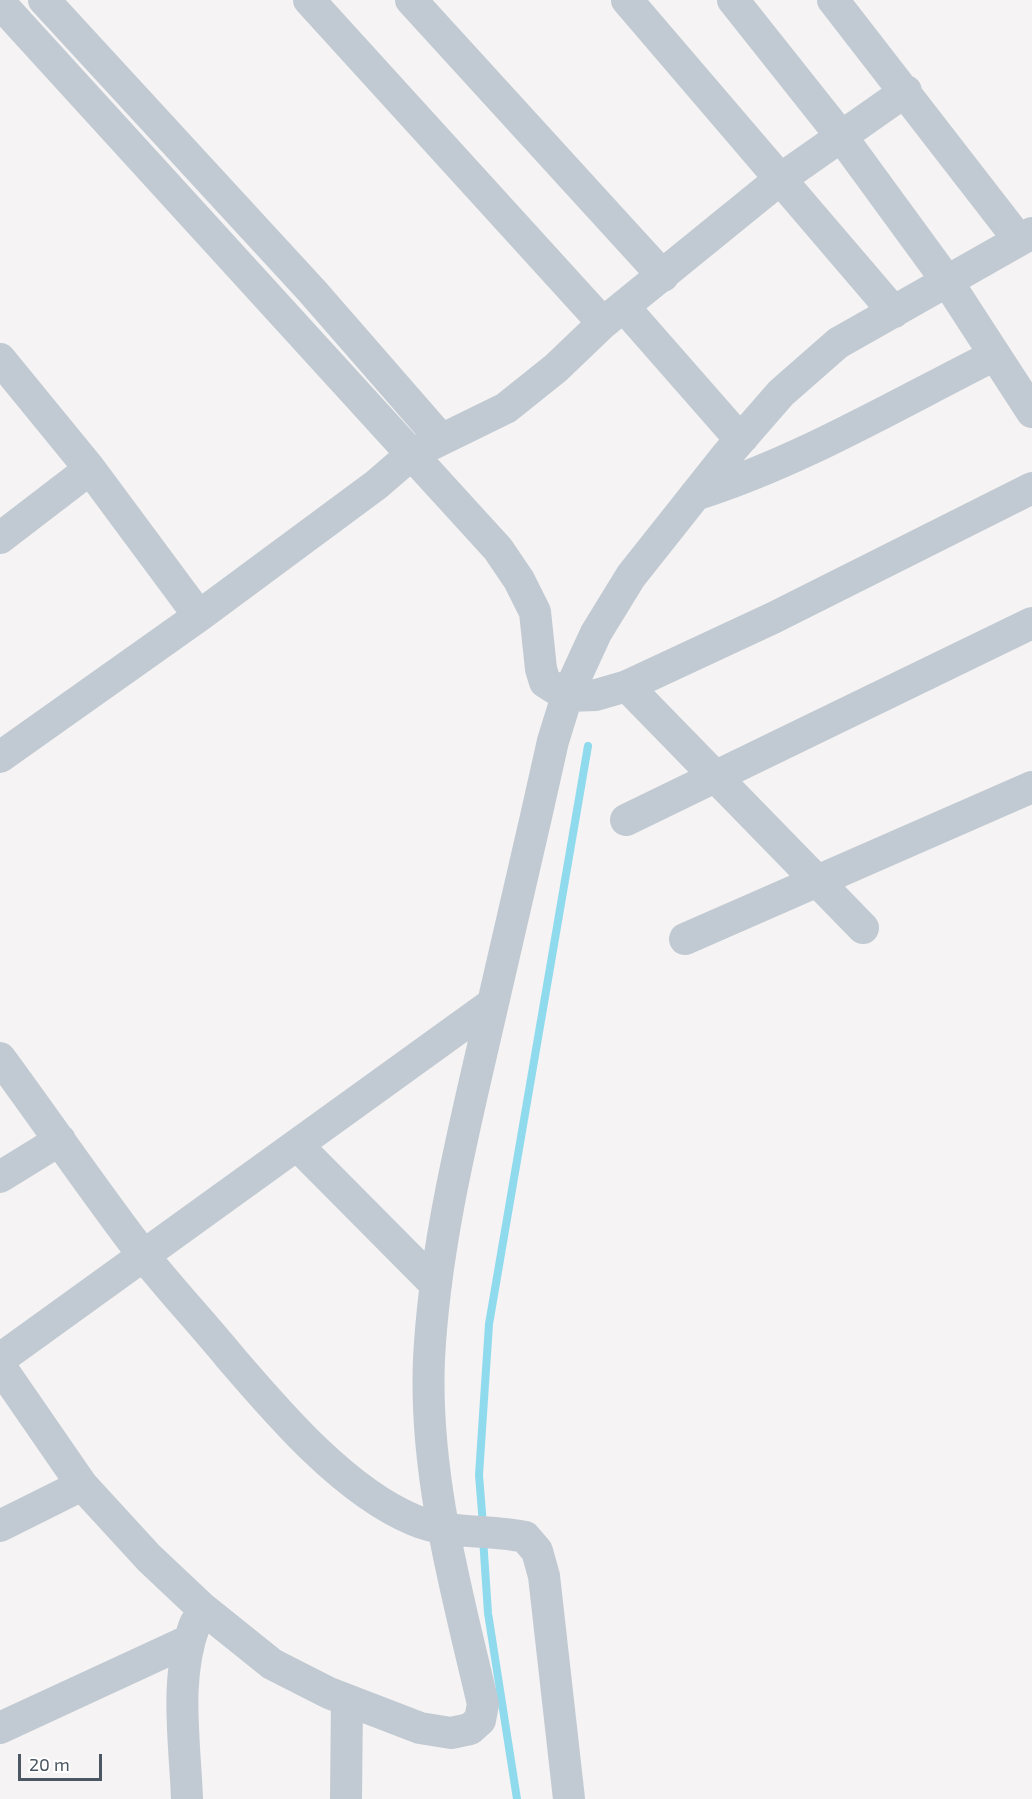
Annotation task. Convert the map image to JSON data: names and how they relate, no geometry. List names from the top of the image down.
{
  "scale_bar": "20 m"
}
